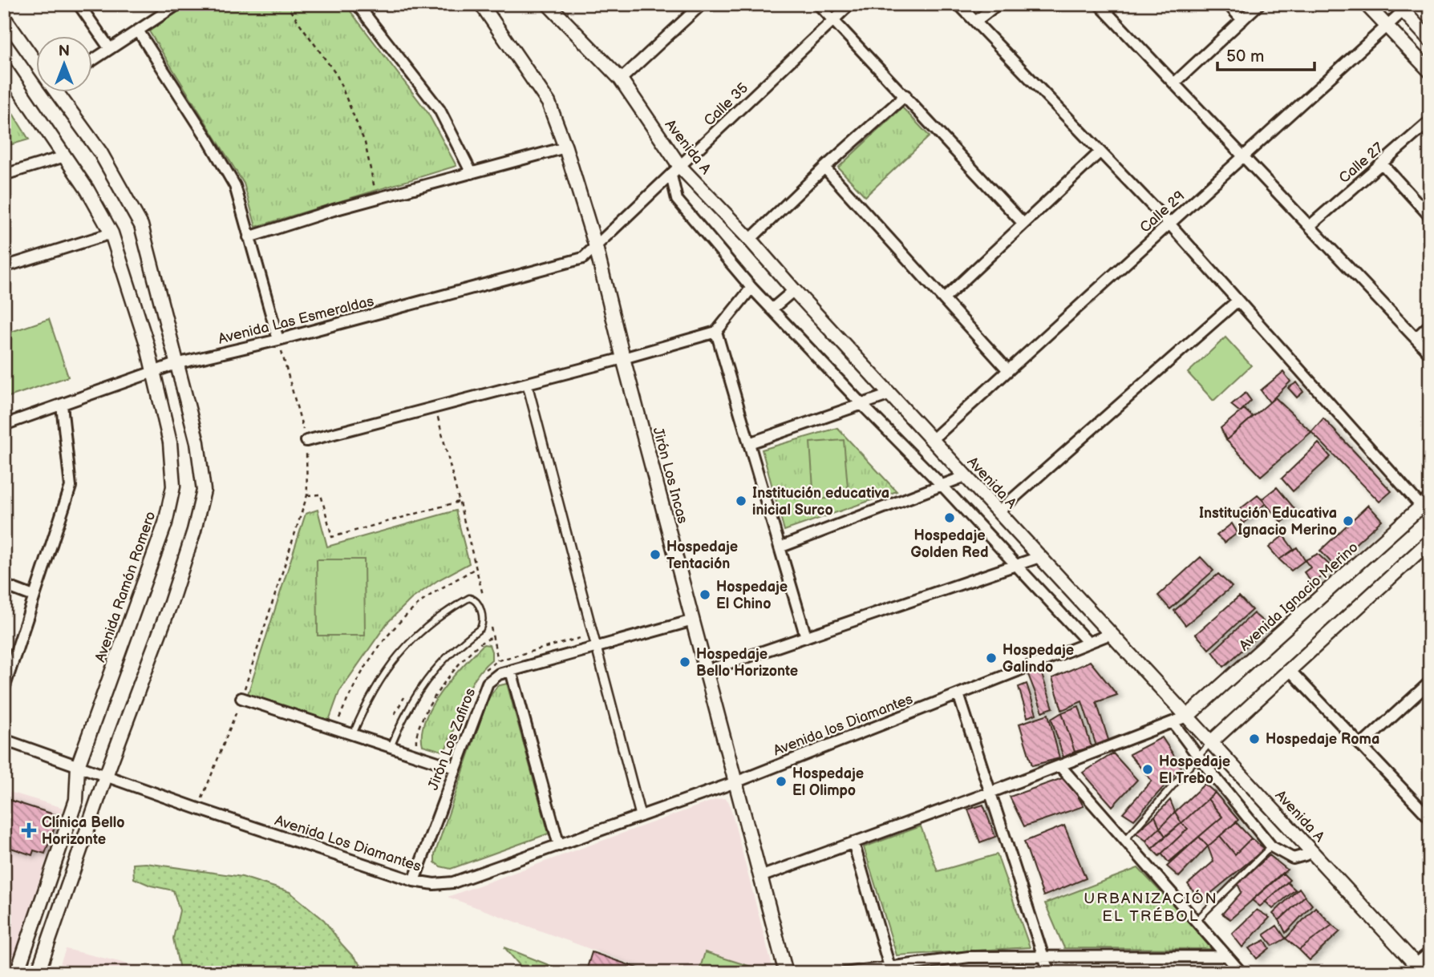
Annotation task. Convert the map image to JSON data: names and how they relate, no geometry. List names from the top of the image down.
{
  "streets": {
    "street": [
      "Calle 35",
      "Avenida A",
      "Calle 27",
      "Calle 29",
      "Avenida Las Esmeraldas",
      "Jirón Los Incas",
      "Avenida Ramón Romero",
      "Avenida Ignacio Merino",
      "Avenida los Diamantes",
      "Jirón Los Zafiros",
      "Avenida Los Diamantes"
    ]
  },
  "crossings": [
    ["Calle 35", "Avenida A"],
    ["Calle 35", "Avenida Las Esmeraldas"],
    ["Calle 35", "Jirón Los Incas"],
    ["Avenida A", "Calle 29"],
    ["Avenida A", "Avenida Ignacio Merino"],
    ["Avenida Las Esmeraldas", "Jirón Los Incas"],
    ["Avenida Las Esmeraldas", "Avenida Ramón Romero"],
    ["Jirón Los Incas", "Avenida los Diamantes"],
    ["Jirón Los Incas", "Jirón Los Zafiros"],
    ["Jirón Los Incas", "Avenida Los Diamantes"],
    ["Avenida Ramón Romero", "Avenida Los Diamantes"],
    ["Avenida los Diamantes", "Avenida Los Diamantes"],
    ["Jirón Los Zafiros", "Avenida Los Diamantes"]
  ],
  "districts": ["URBANIZACIÓN EL TRÉBOL"],
  "places": {
    "other": [
      "Institución educativa inicial Surco",
      "Hospedaje Golden Red",
      "Institución Educativa Ignacio Merino",
      "Hospedaje Tentación",
      "Hospedaje El Chino",
      "Hospedaje Galindo",
      "Hospedaje Bello Horizonte",
      "Hospedaje Roma",
      "Hospedaje El Trebo",
      "Hospedaje El Olimpo"
    ],
    "health": ["Clínica Bello Horizonte"]
  },
  "scale_bar": "50 m",
  "north": "top"
}
